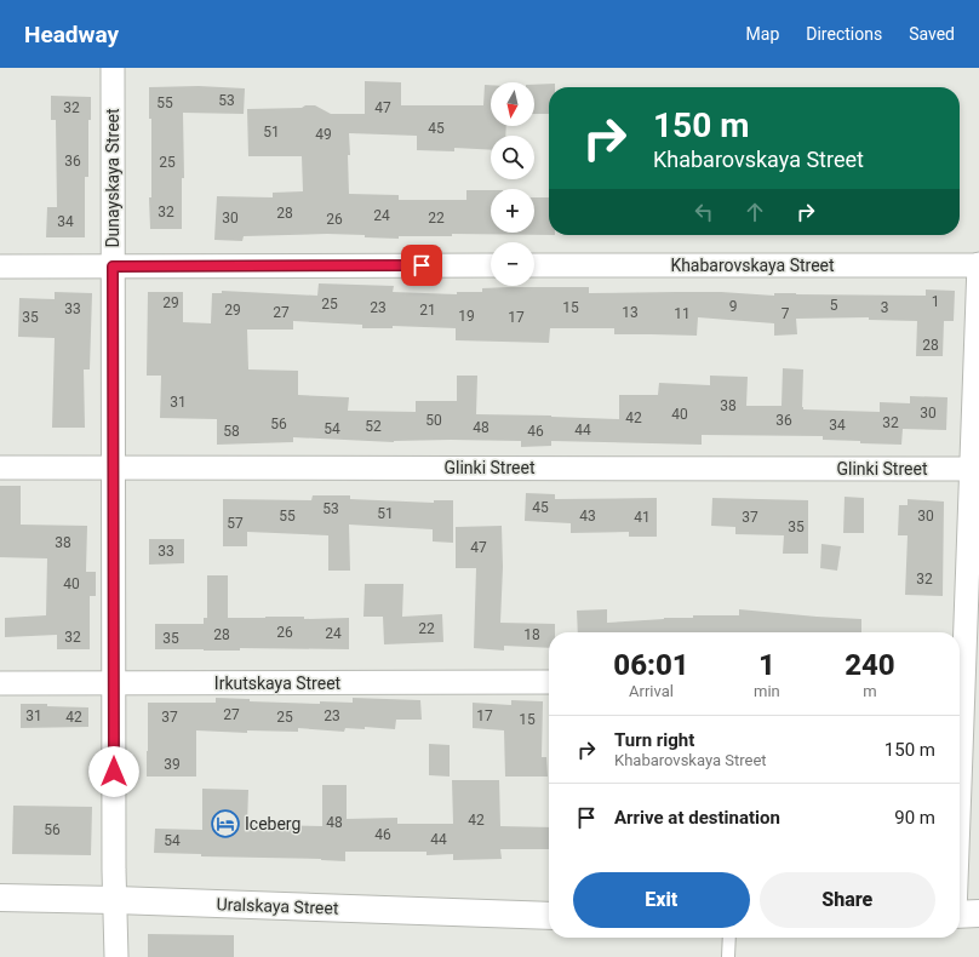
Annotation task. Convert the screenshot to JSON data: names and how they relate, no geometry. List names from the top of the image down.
{
  "streets": {
    "main road": ["Uralskaya Street"],
    "street": [
      "Dunayskaya Street",
      "Khabarovskaya Street",
      "Glinki Street",
      "Irkutskaya Street"
    ]
  },
  "crossings": [
    ["Dunayskaya Street", "Glinki Street"],
    ["Dunayskaya Street", "Irkutskaya Street"],
    ["Dunayskaya Street", "Uralskaya Street"]
  ],
  "places": {
    "hotel": ["Iceberg"]
  },
  "house_numbers": [
    "53",
    "55",
    "32",
    "47",
    "45",
    "51",
    "49",
    "36",
    "25",
    "32",
    "28",
    "24",
    "30",
    "22",
    "26",
    "34",
    "1",
    "29",
    "25",
    "5",
    "9",
    "23",
    "15",
    "3",
    "33",
    "29",
    "21",
    "27",
    "13",
    "11",
    "7",
    "19",
    "35",
    "17",
    "28",
    "31",
    "38",
    "30",
    "40",
    "42",
    "50",
    "36",
    "32",
    "56",
    "34",
    "52",
    "48",
    "54",
    "44",
    "58",
    "46",
    "45",
    "53",
    "51",
    "55",
    "43",
    "30",
    "41",
    "37",
    "57",
    "35",
    "38",
    "47",
    "33",
    "32",
    "40",
    "22",
    "26",
    "24",
    "28",
    "18",
    "32",
    "35",
    "27",
    "31",
    "23",
    "17",
    "42",
    "37",
    "25",
    "15",
    "39",
    "42",
    "48",
    "56",
    "46",
    "44",
    "54"
  ],
  "north": "bottom",
  "page": {
    "header": "Headway",
    "nav": ["Map", "Directions", "Saved"],
    "map_buttons": ["+", "−"],
    "turn": ["150 m", "Khabarovskaya Street"],
    "eta": [
      "06:01",
      "Arrival",
      "1",
      "min",
      "240",
      "m"
    ],
    "list": [
      {
        "name": "Turn right",
        "note": "Khabarovskaya Street",
        "value": "150 m"
      },
      {
        "name": "Arrive at destination",
        "value": "90 m"
      }
    ],
    "buttons": ["Exit", "Share"]
  }
}
